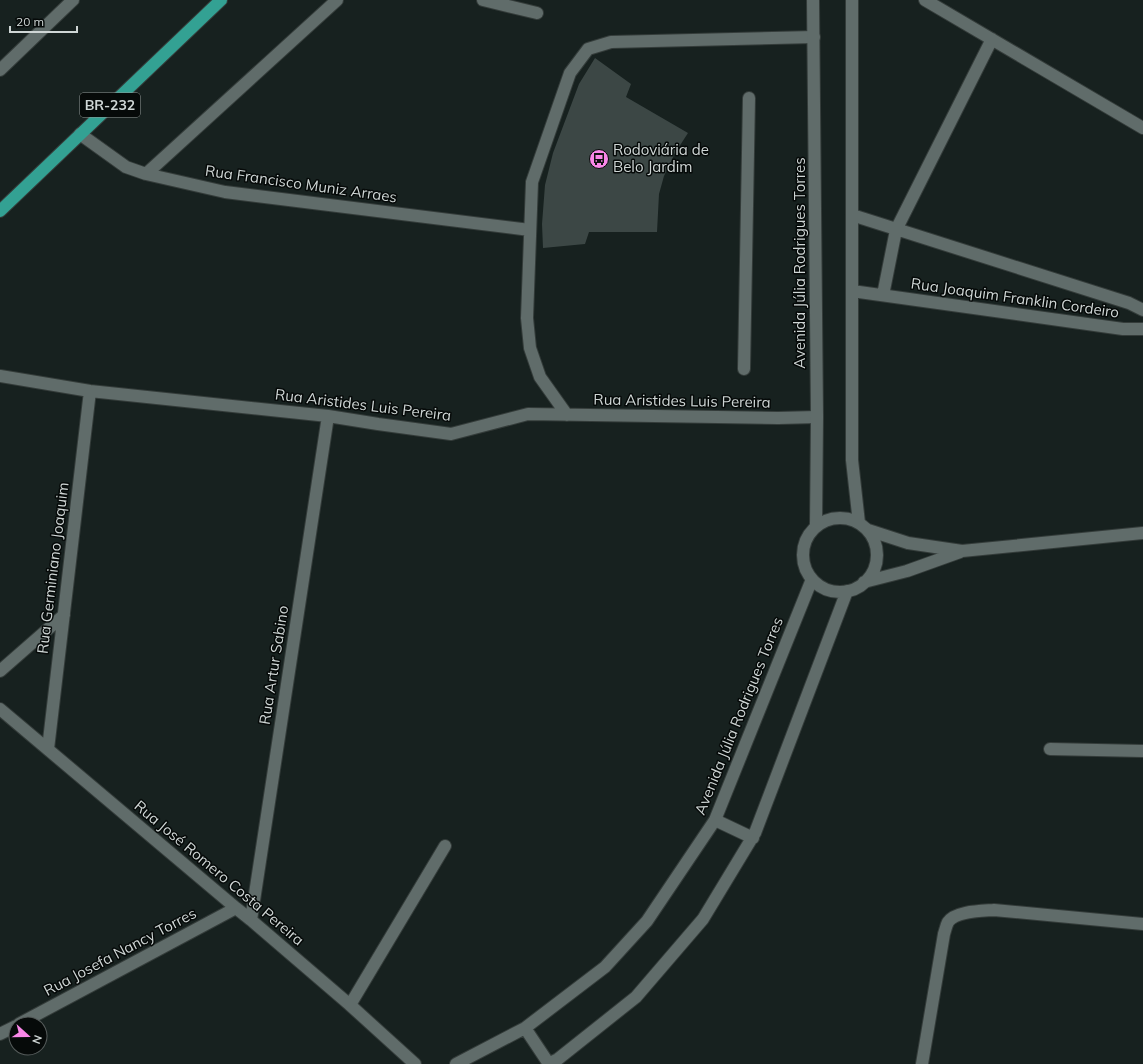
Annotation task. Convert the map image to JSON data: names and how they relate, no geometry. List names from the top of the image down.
{
  "streets": {
    "highway": ["BR-232"],
    "street": [
      "Rua Francisco Muniz Arraes",
      "Avenida Júlia Rodrigues Torres",
      "Rua Joaquim Franklin Cordeiro",
      "Rua Aristides Luis Pereira",
      "Rua Germiniano Joaquim",
      "Rua Artur Sabino",
      "Rua José Romero Costa Pereira",
      "Rua Josefa Nancy Torres"
    ]
  },
  "crossings": [
    ["BR-232", "Rua Francisco Muniz Arraes"],
    ["Avenida Júlia Rodrigues Torres", "Rua Aristides Luis Pereira"],
    ["Rua Aristides Luis Pereira", "Rua Germiniano Joaquim"],
    ["Rua Aristides Luis Pereira", "Rua Artur Sabino"],
    ["Rua Germiniano Joaquim", "Rua José Romero Costa Pereira"],
    ["Rua Artur Sabino", "Rua José Romero Costa Pereira"],
    ["Rua José Romero Costa Pereira", "Rua Josefa Nancy Torres"]
  ],
  "places": {
    "bus stop": ["Rodoviária de Belo Jardim"]
  },
  "scale_bar": "20 m",
  "north": "right"
}
